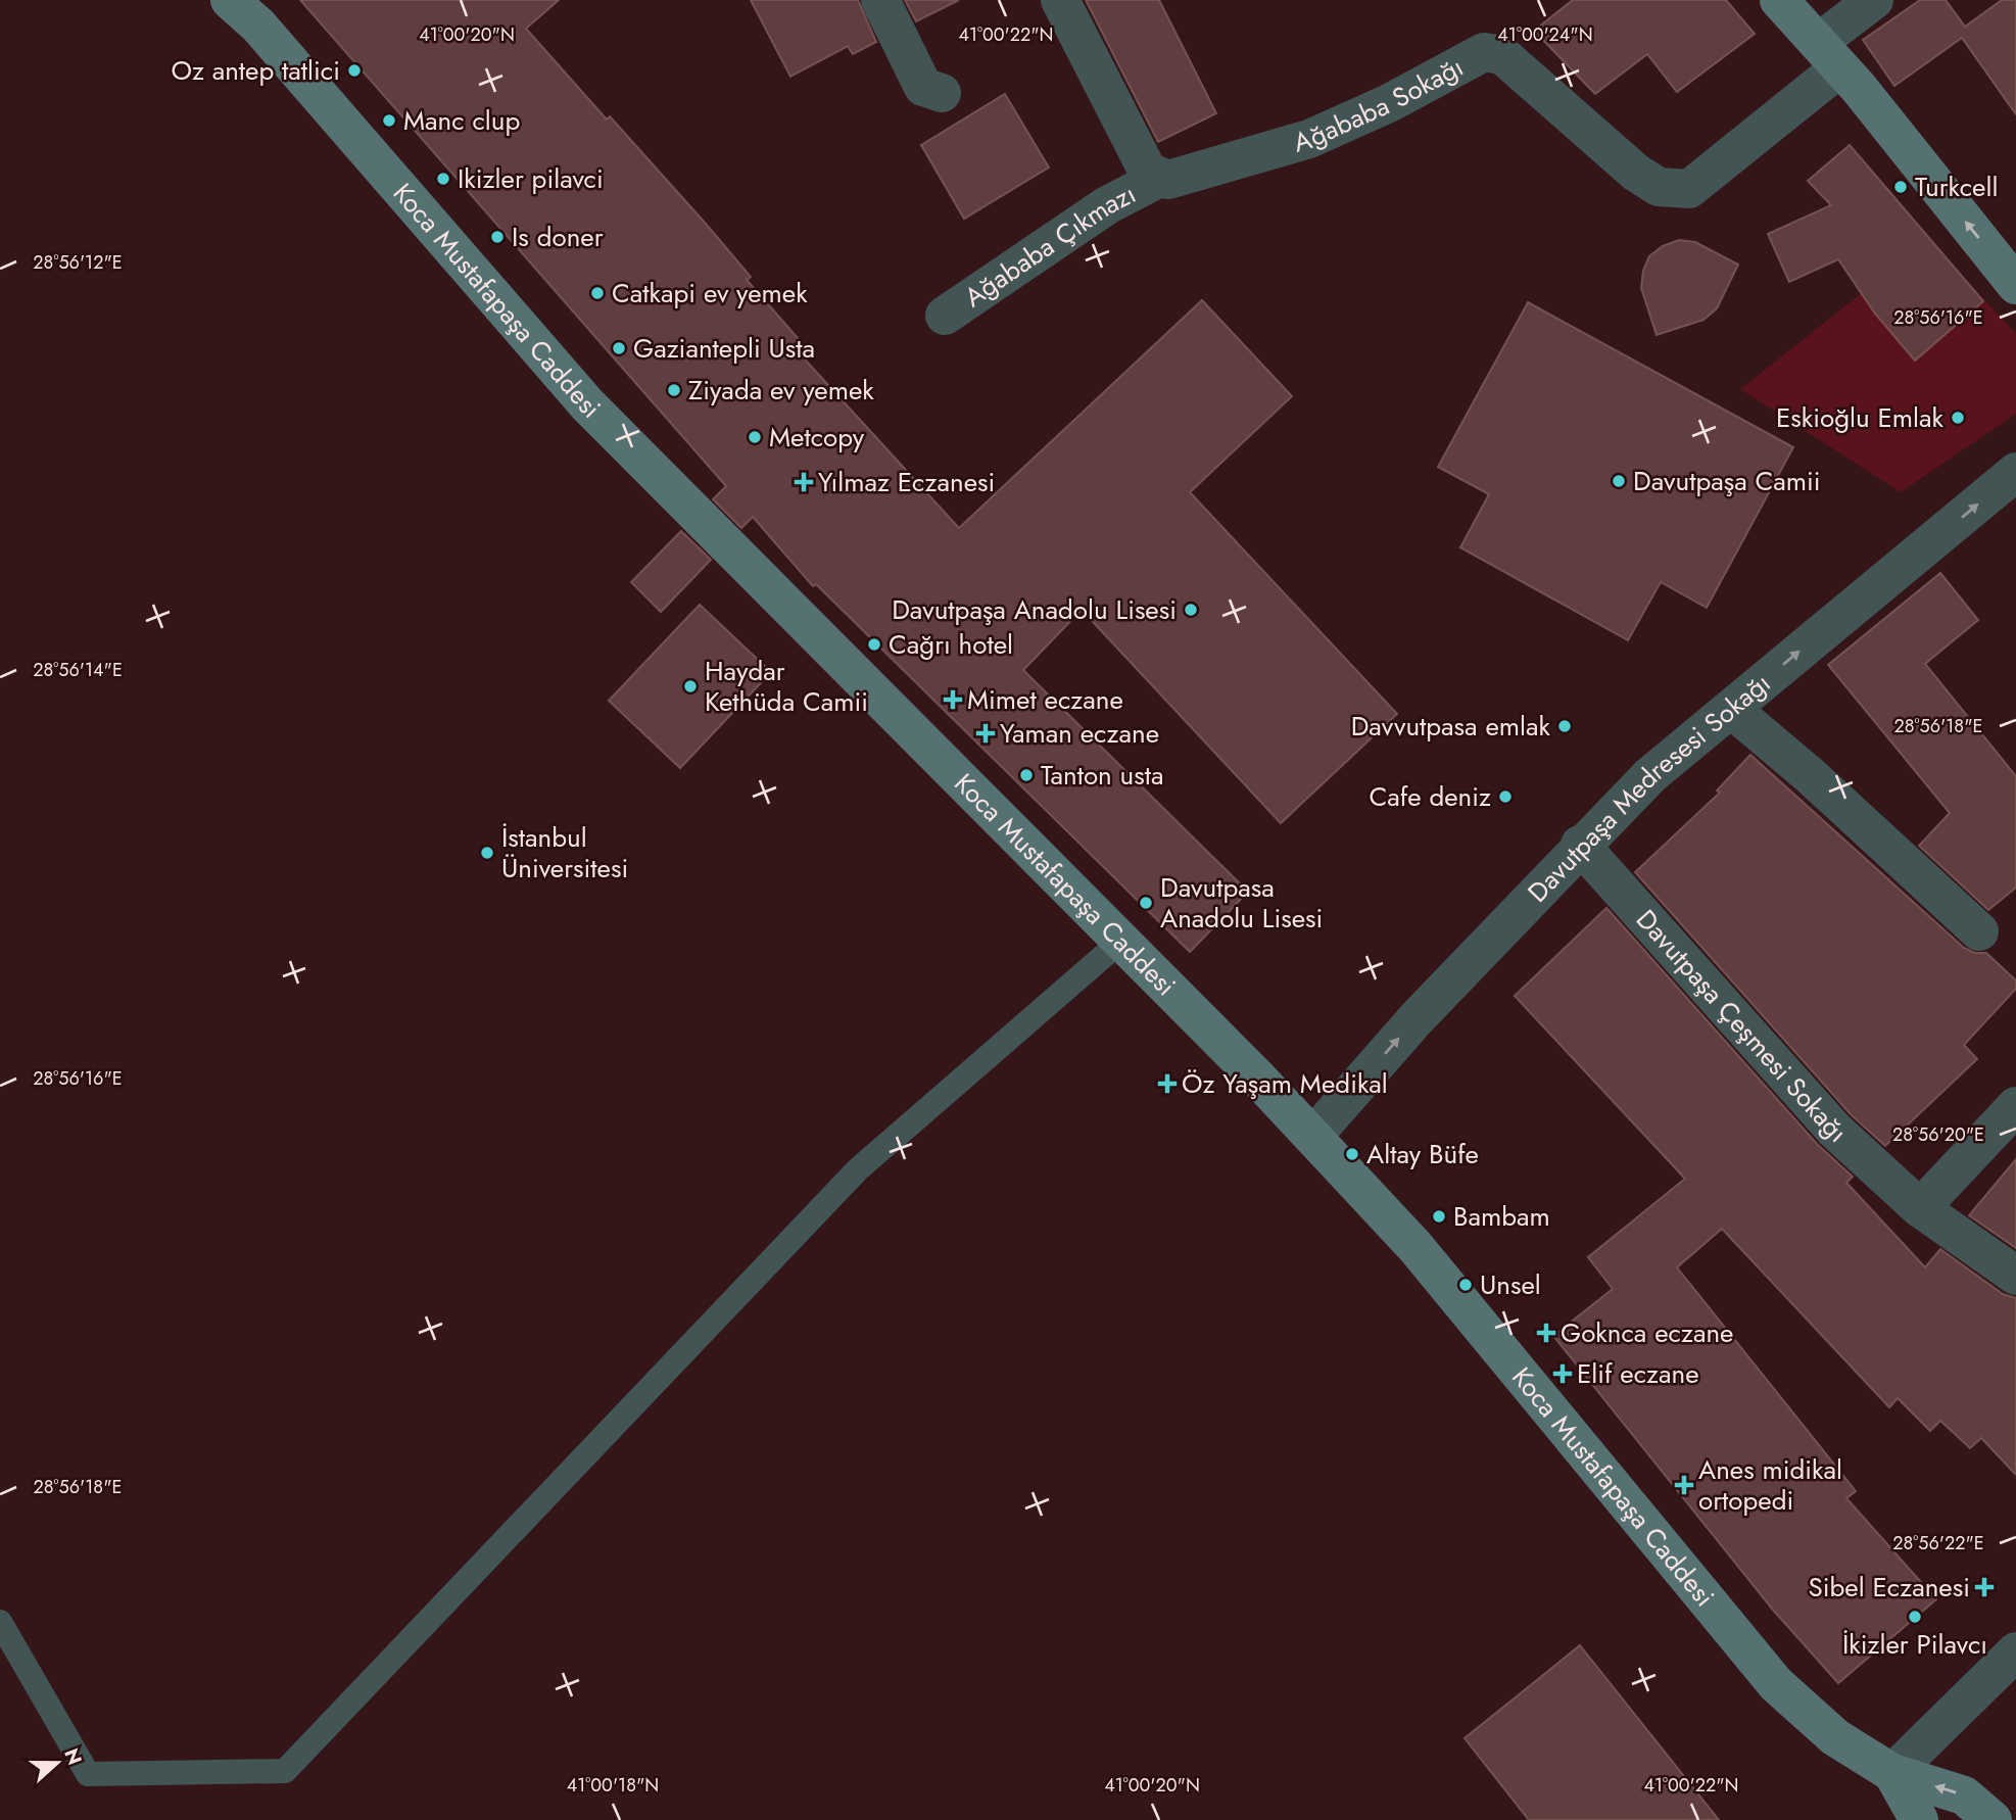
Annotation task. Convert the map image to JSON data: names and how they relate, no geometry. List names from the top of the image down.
{
  "streets": {
    "street": [
      "Ağababa Sokağı",
      "Ağababa Çıkmazı",
      "Koca Mustafapaşa Caddesi",
      "Davutpaşa Medresesi Sokağı",
      "Davutpaşa Çeşmesi Sokağı"
    ]
  },
  "crossings": [
    ["Ağababa Sokağı", "Ağababa Çıkmazı"],
    ["Koca Mustafapaşa Caddesi", "Davutpaşa Medresesi Sokağı"],
    ["Davutpaşa Medresesi Sokağı", "Davutpaşa Çeşmesi Sokağı"]
  ],
  "one_way": ["Davutpaşa Medresesi Sokağı"],
  "places": {
    "other": [
      "Oz antep tatlici",
      "Manc clup",
      "Ikizler pilavci",
      "Turkcell",
      "Is doner",
      "Catkapi ev yemek",
      "Gaziantepli Usta",
      "Ziyada ev yemek",
      "Eskioğlu Emlak",
      "Metcopy",
      "Davutpaşa Camii",
      "Davutpaşa Anadolu Lisesi",
      "Cağrı hotel",
      "Haydar Kethüda Camii",
      "Davvutpasa emlak",
      "Tanton usta",
      "Cafe deniz",
      "İstanbul Üniversitesi",
      "Davutpasa Anadolu Lisesi",
      "Altay Büfe",
      "Bambam",
      "Unsel",
      "İkizler Pilavcı"
    ],
    "health": [
      "Yılmaz Eczanesi",
      "Mimet eczane",
      "Yaman eczane",
      "Öz Yaşam Medikal",
      "Goknca eczane",
      "Elif eczane",
      "Anes midikal ortopedi",
      "Sibel Eczanesi"
    ]
  },
  "north": "right",
  "coordinates": [
    "41°00'20\"N",
    "41°00'22\"N",
    "41°00'24\"N",
    "28°56'12\"E",
    "28°56'16\"E",
    "28°56'14\"E",
    "28°56'18\"E",
    "28°56'20\"E",
    "28°56'22\"E",
    "41°00'18\"N"
  ]
}
